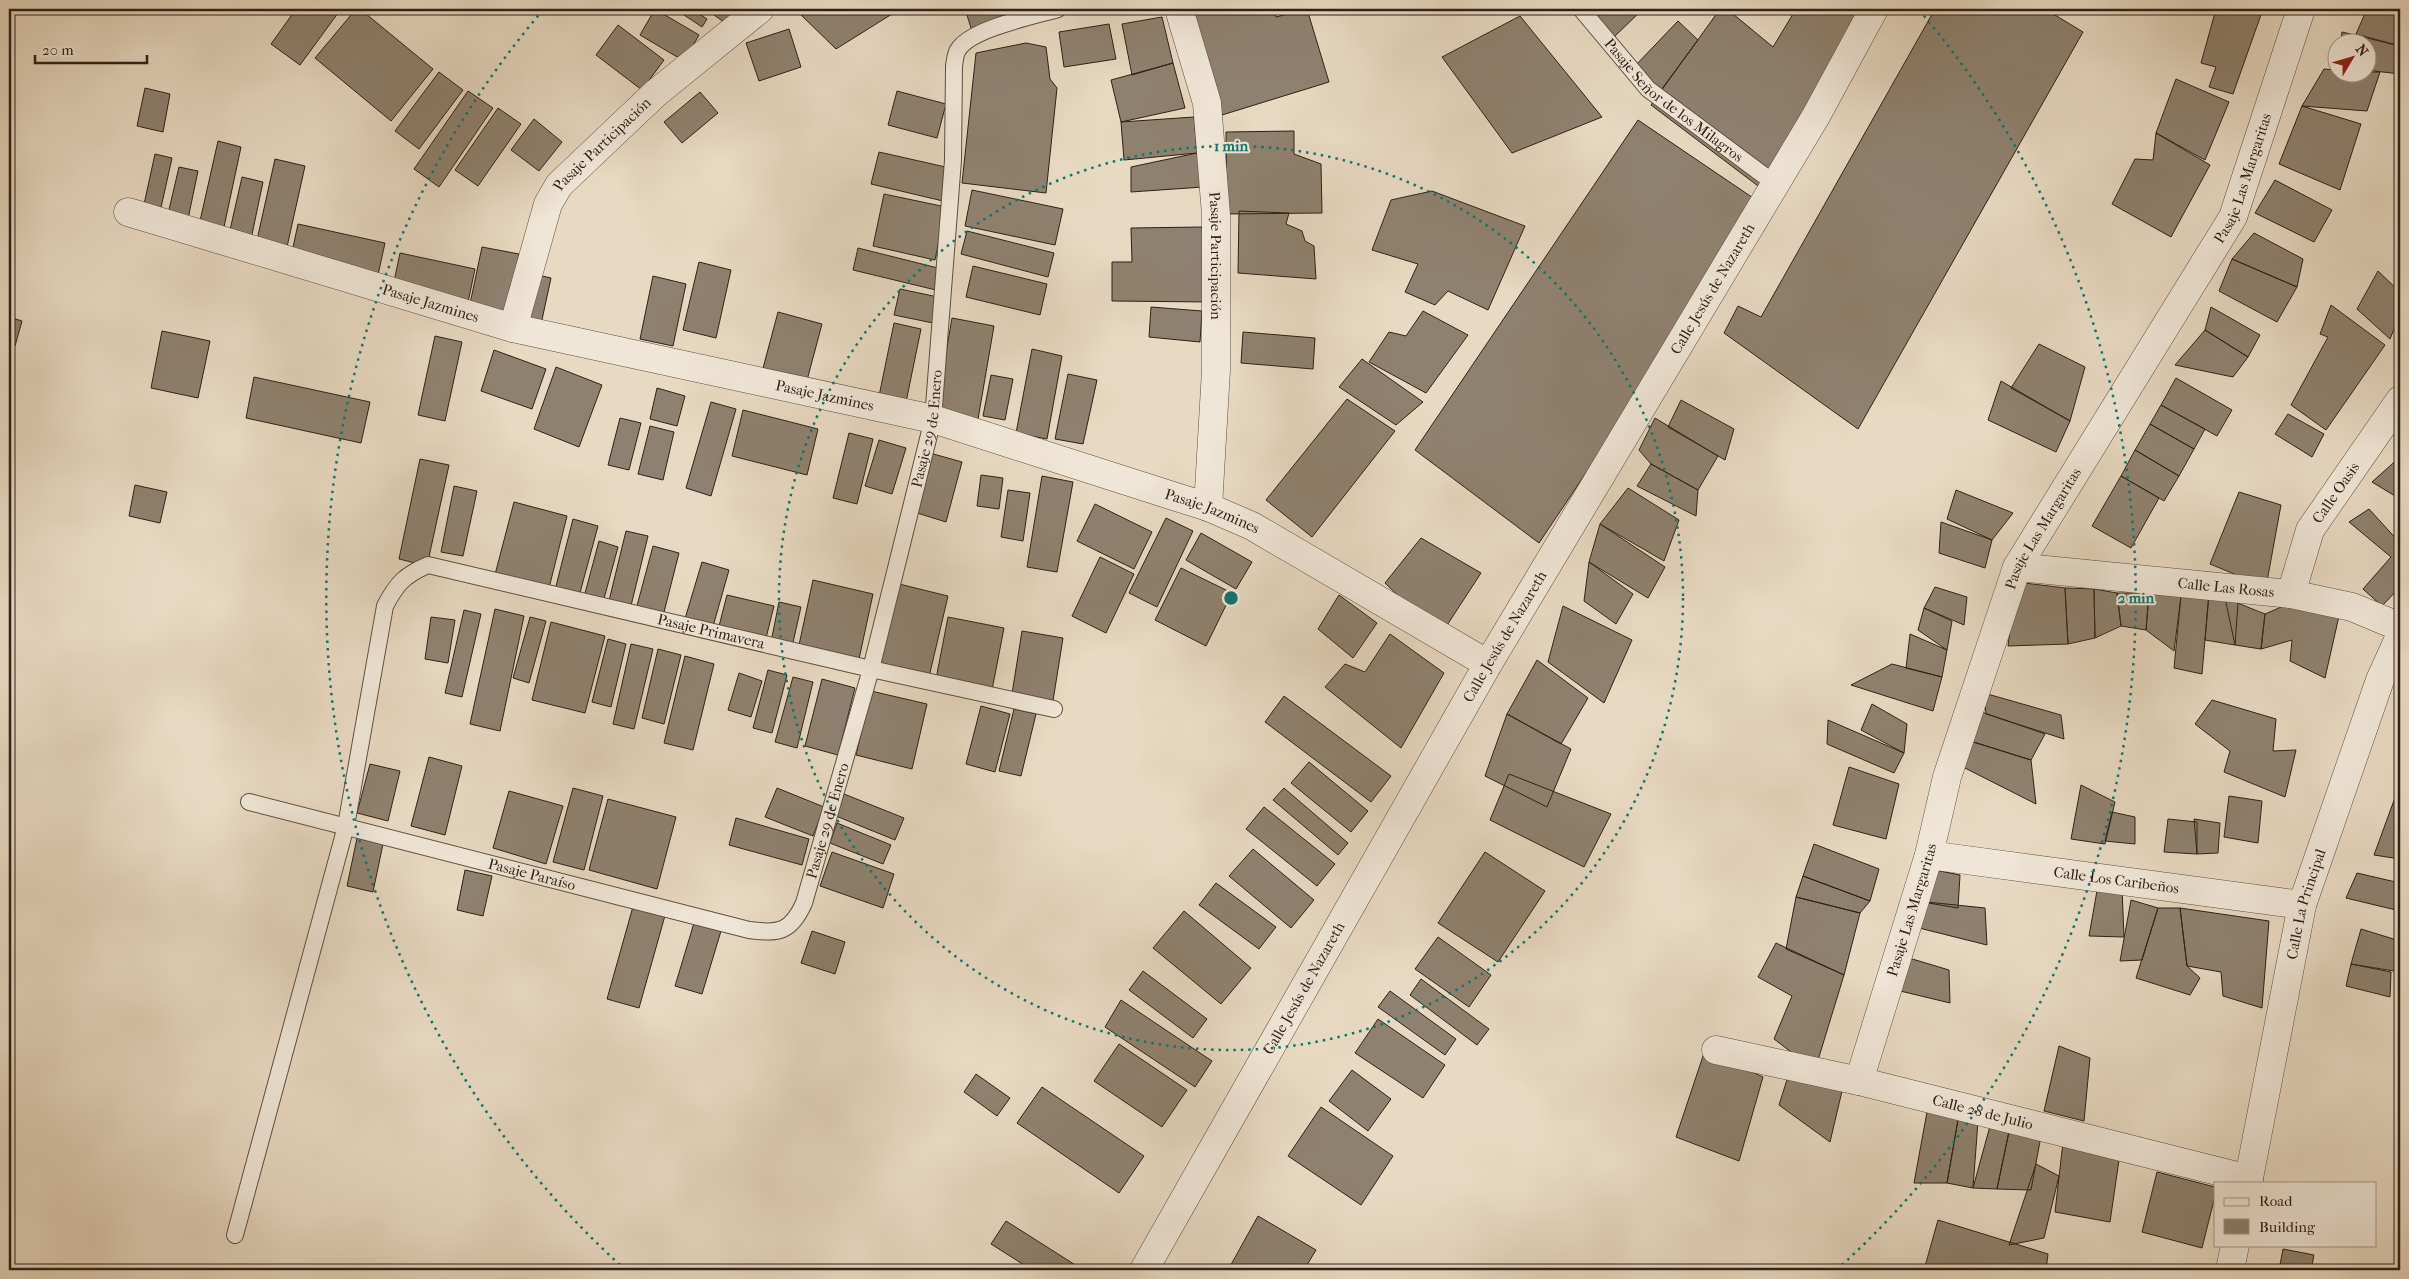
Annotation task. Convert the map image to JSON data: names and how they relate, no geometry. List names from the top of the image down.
{
  "streets": {
    "street": [
      "Pasaje Participación",
      "Pasaje Las Margaritas",
      "Calle Jesús de Nazareth",
      "Pasaje Jazmines",
      "Calle Oasis",
      "Calle Las Rosas",
      "Calle Los Caribeños",
      "Calle La Principal",
      "Calle 28 de Julio"
    ],
    "lane": [
      "Pasaje Señor de los Milagros",
      "Pasaje 29 de Enero",
      "Pasaje Primavera",
      "Pasaje Paraíso"
    ]
  },
  "crossings": [
    ["Pasaje Señor de los Milagros", "Calle Jesús de Nazareth"],
    ["Pasaje Participación", "Pasaje Jazmines"],
    ["Pasaje Las Margaritas", "Calle Las Rosas"],
    ["Pasaje Las Margaritas", "Calle Los Caribeños"],
    ["Pasaje Las Margaritas", "Calle 28 de Julio"],
    ["Calle Jesús de Nazareth", "Pasaje Jazmines"],
    ["Pasaje Jazmines", "Pasaje 29 de Enero"],
    ["Pasaje 29 de Enero", "Pasaje Primavera"],
    ["Pasaje 29 de Enero", "Pasaje Paraíso"],
    ["Calle Oasis", "Calle Las Rosas"],
    ["Pasaje Primavera", "Pasaje Paraíso"],
    ["Calle Los Caribeños", "Calle La Principal"],
    ["Calle La Principal", "Calle 28 de Julio"]
  ],
  "legend": ["Road", "Building"],
  "scale_bar": "20 m",
  "north": "top right",
  "rings": ["1 min", "2 min"]
}
